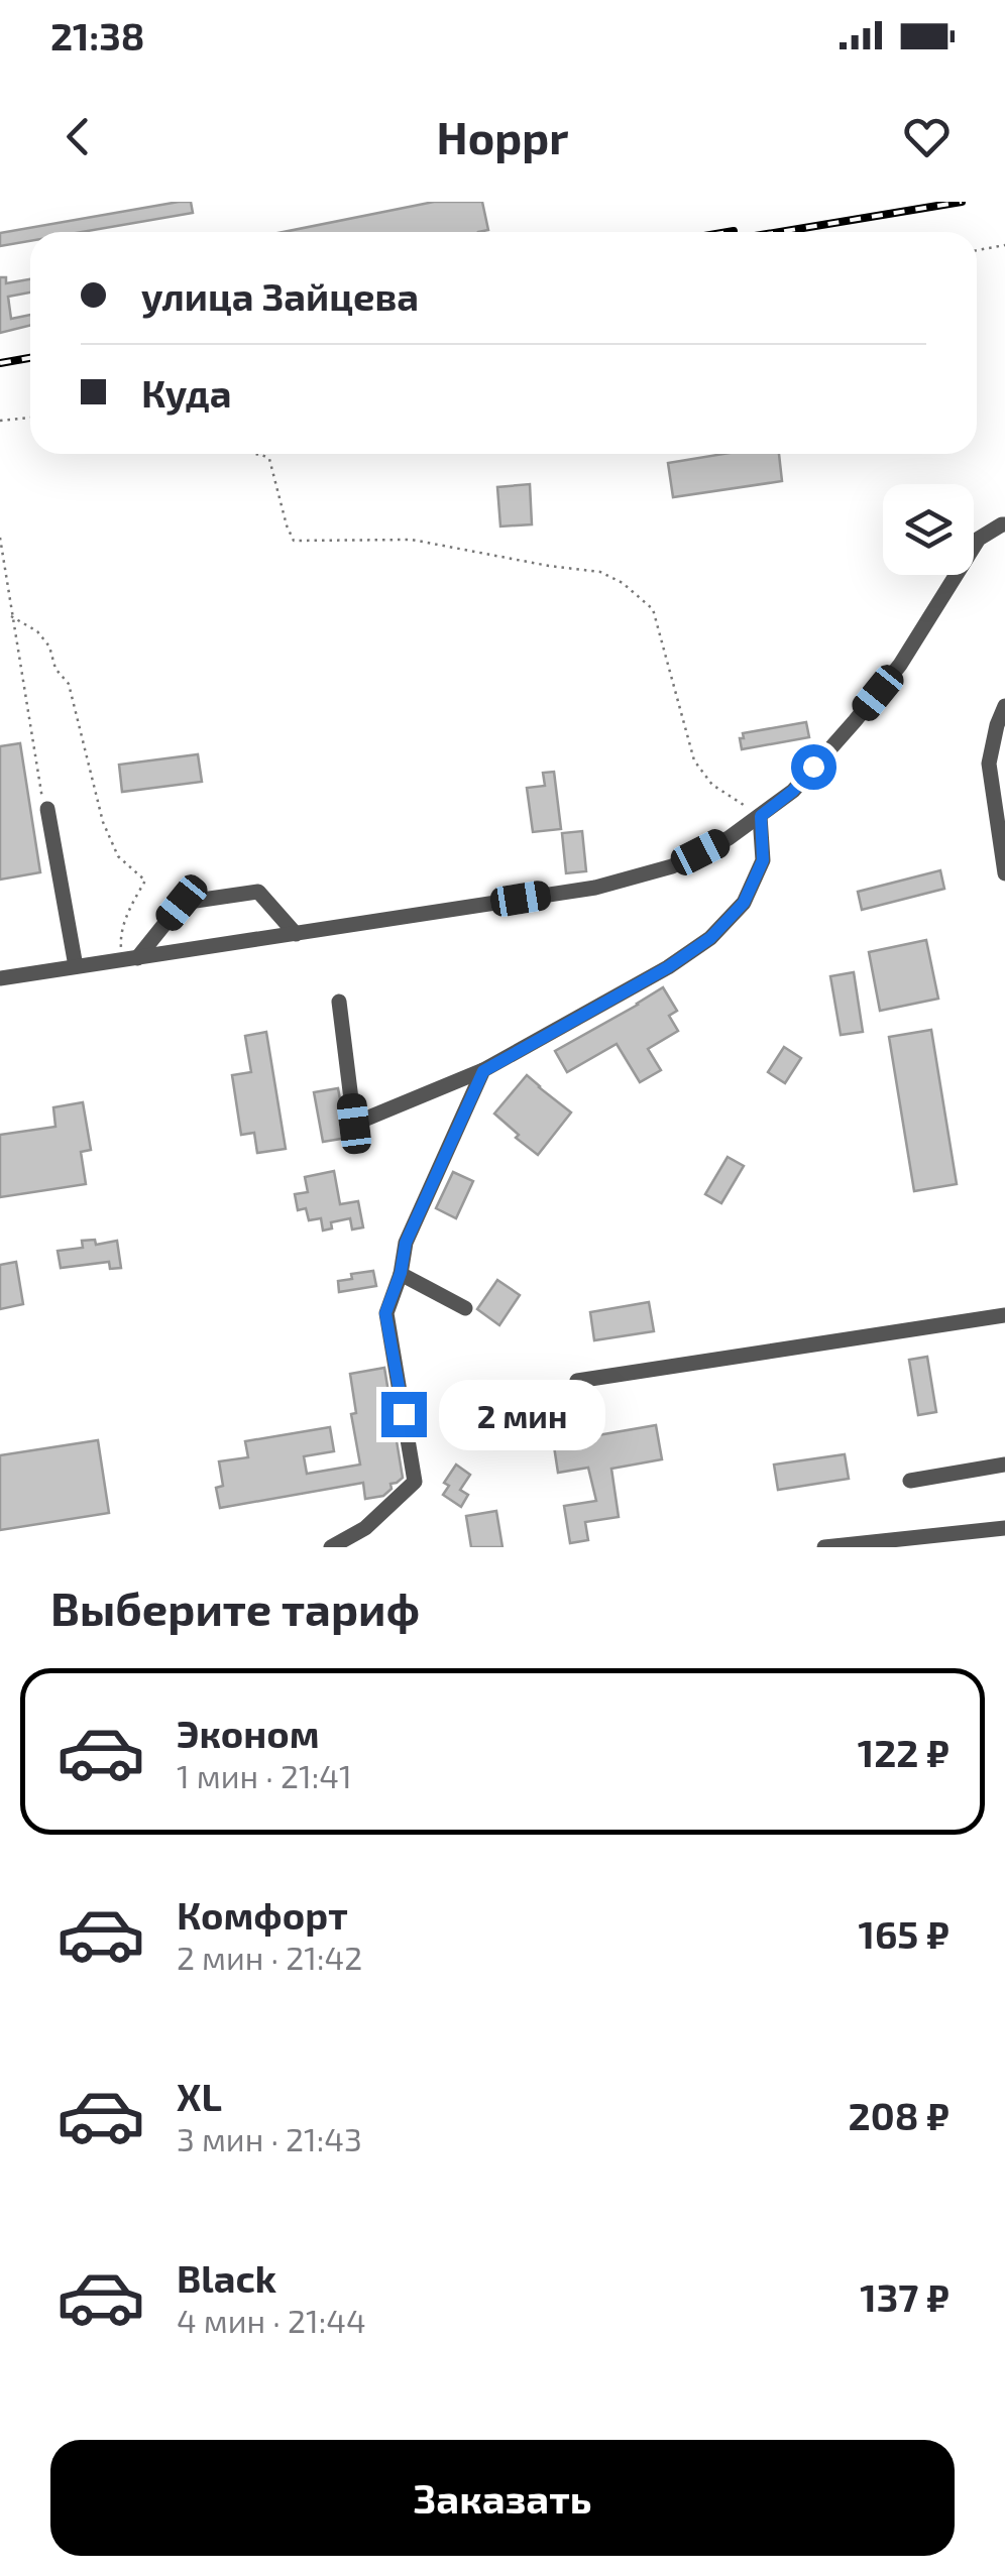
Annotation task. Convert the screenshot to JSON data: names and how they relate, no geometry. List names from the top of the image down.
{
  "page": {
    "status": "21:38",
    "header": "Hoppr",
    "banner": ["улица Зайцева", "Куда"],
    "bubble": "2 мин",
    "heading": "Выберите тариф",
    "list": [
      {
        "name": "Эконом",
        "note": "1 мин · 21:41",
        "value": "122 ₽"
      },
      {
        "name": "Комфорт",
        "note": "2 мин · 21:42",
        "value": "165 ₽"
      },
      {
        "name": "XL",
        "note": "3 мин · 21:43",
        "value": "208 ₽"
      },
      {
        "name": "Black",
        "note": "4 мин · 21:44",
        "value": "137 ₽"
      }
    ],
    "buttons": "Заказать"
  }
}
